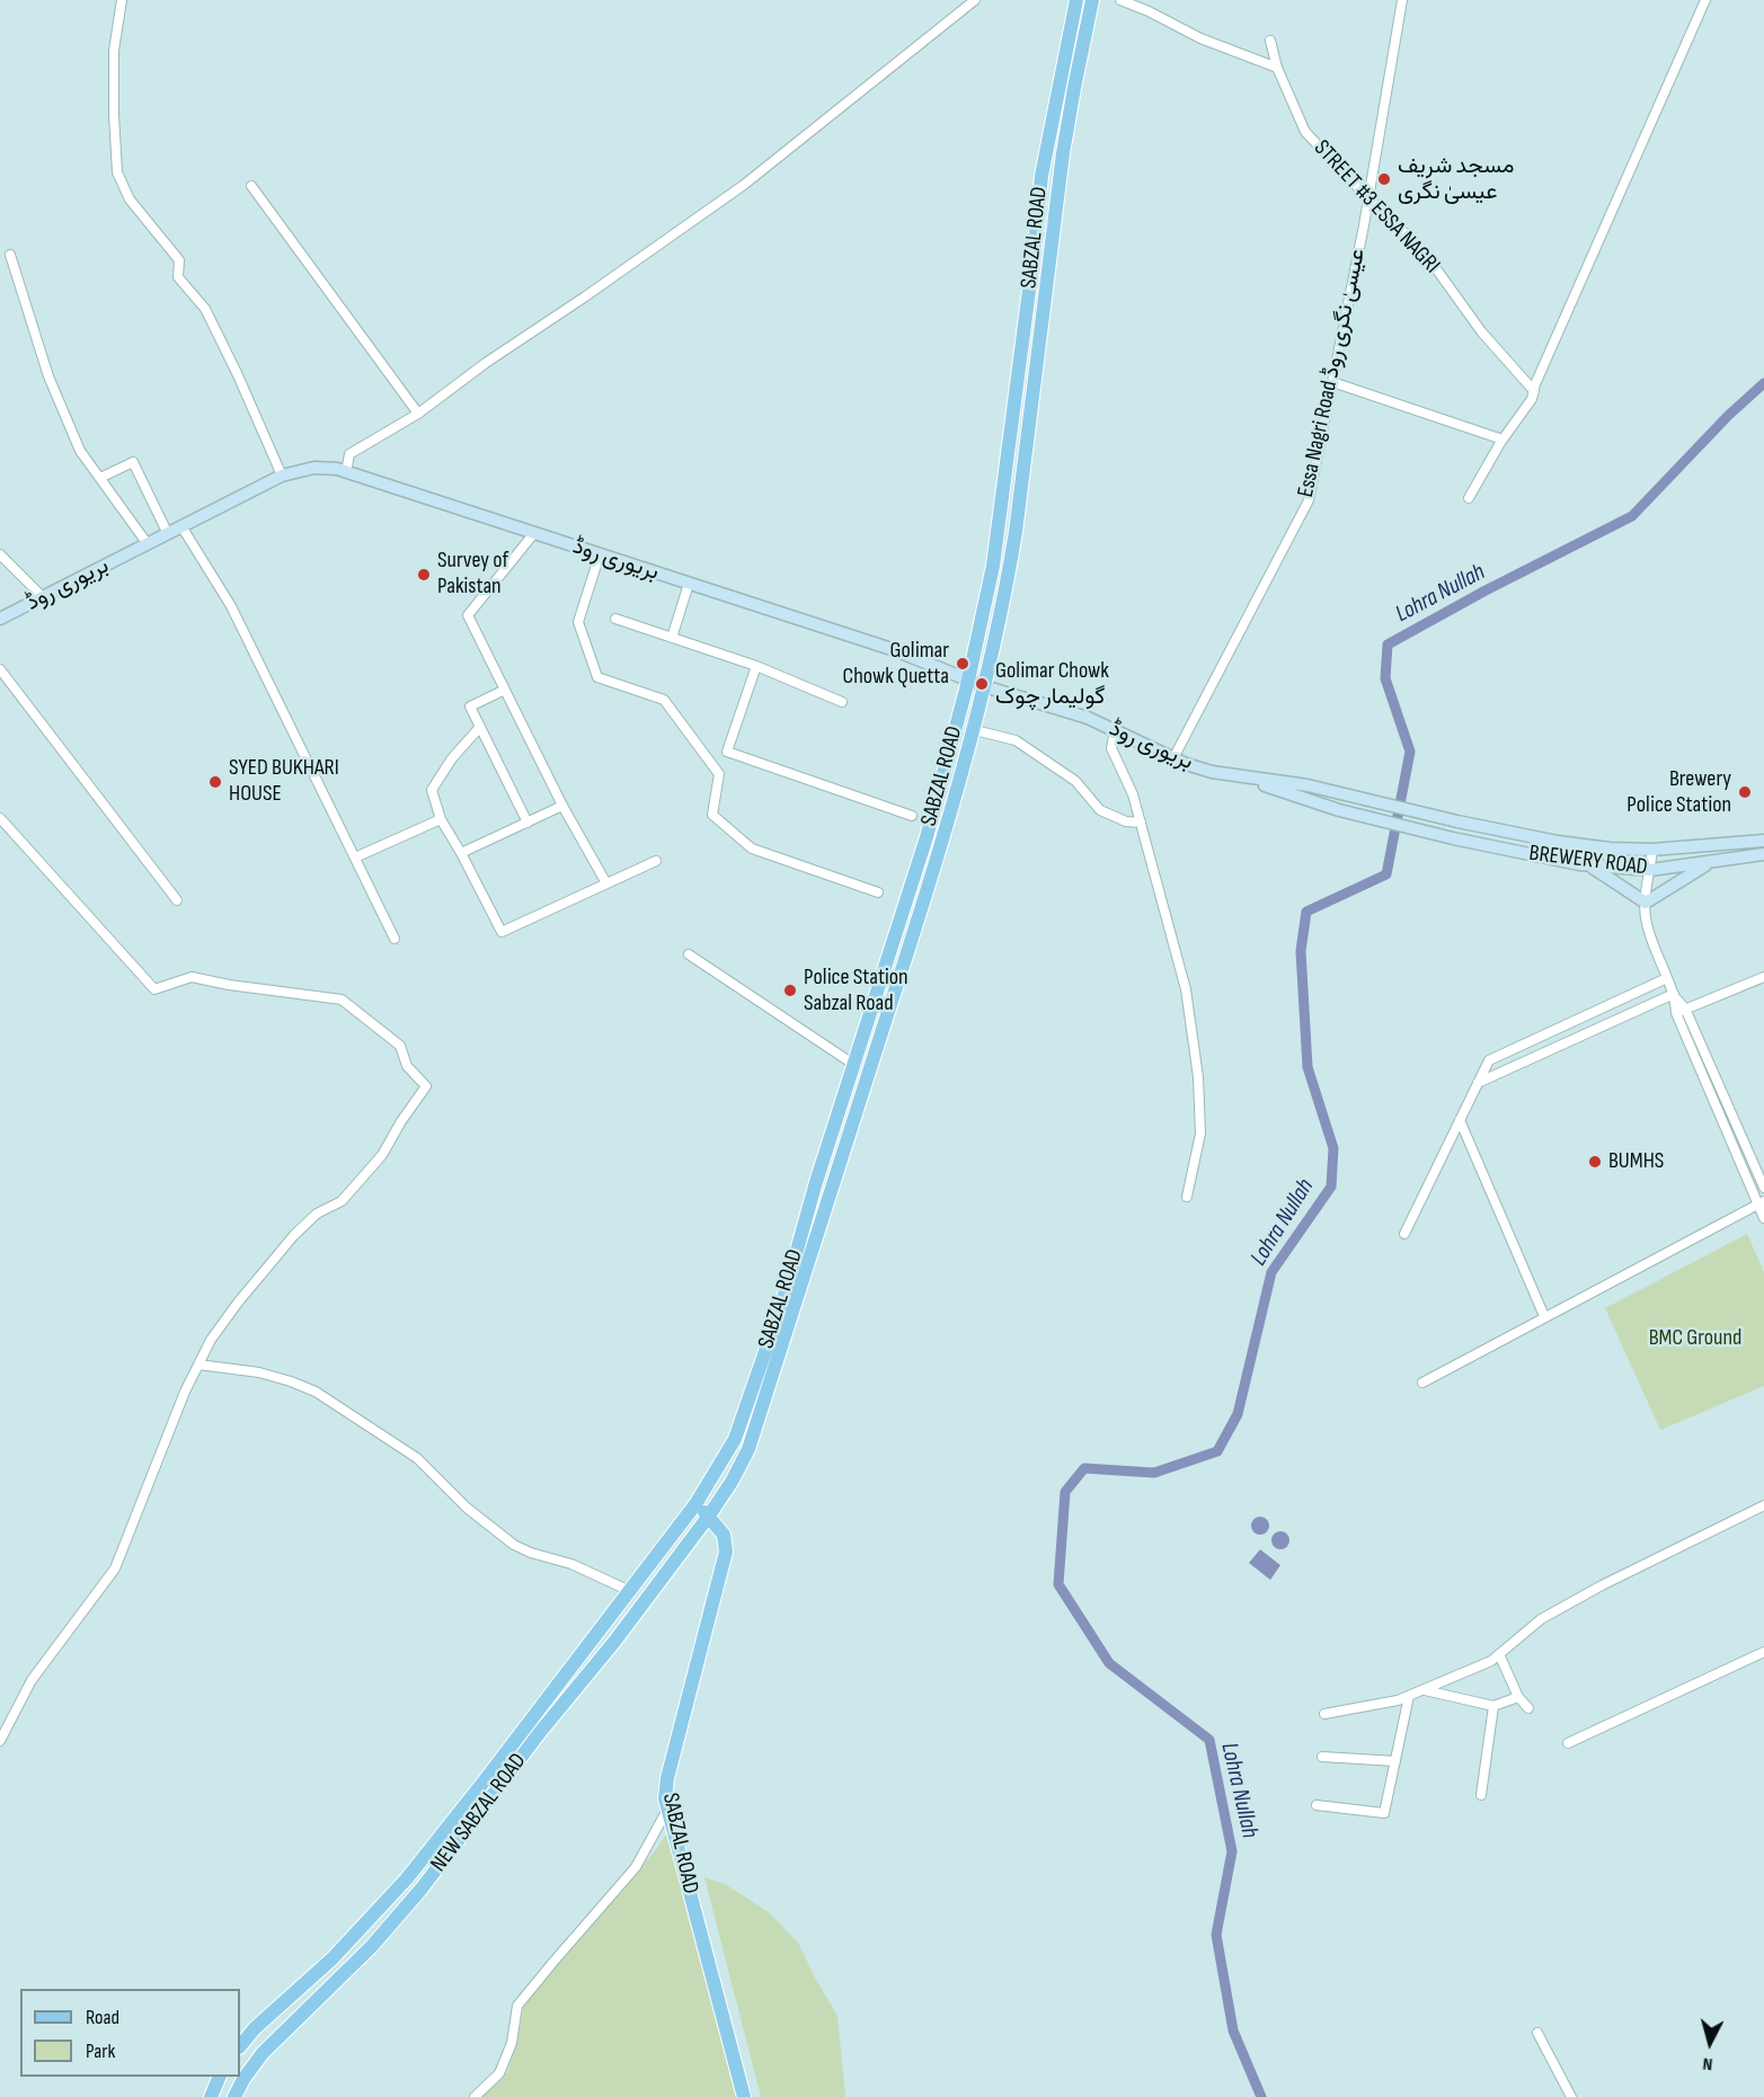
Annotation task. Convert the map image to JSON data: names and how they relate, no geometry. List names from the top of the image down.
{
  "streets": {
    "main road": [
      "SABZAL ROAD",
      "بریوری روڈ",
      "BREWERY ROAD",
      "NEW SABZAL ROAD"
    ],
    "street": ["STREET #3 ESSA NAGRI", "Essa Nagri Road عیسیٰ نگری روڈ"]
  },
  "crossings": [
    ["STREET #3 ESSA NAGRI", "Essa Nagri Road عیسیٰ نگری روڈ"],
    ["SABZAL ROAD", "بریوری روڈ"],
    ["SABZAL ROAD", "NEW SABZAL ROAD"],
    ["Essa Nagri Road عیسیٰ نگری روڈ", "بریوری روڈ"],
    ["بریوری روڈ", "BREWERY ROAD"]
  ],
  "water": ["Lohra Nullah"],
  "parks": ["BMC Ground"],
  "places": [
    "مسجد شریف عیسیٰ نگری",
    "Survey of Pakistan",
    "Golimar Chowk Quetta",
    "Golimar Chowk گولیمار چوک",
    "SYED BUKHARI HOUSE",
    "Brewery Police Station",
    "Police Station Sabzal Road",
    "BUMHS"
  ],
  "legend": ["Road", "Park"],
  "north": "bottom"
}
